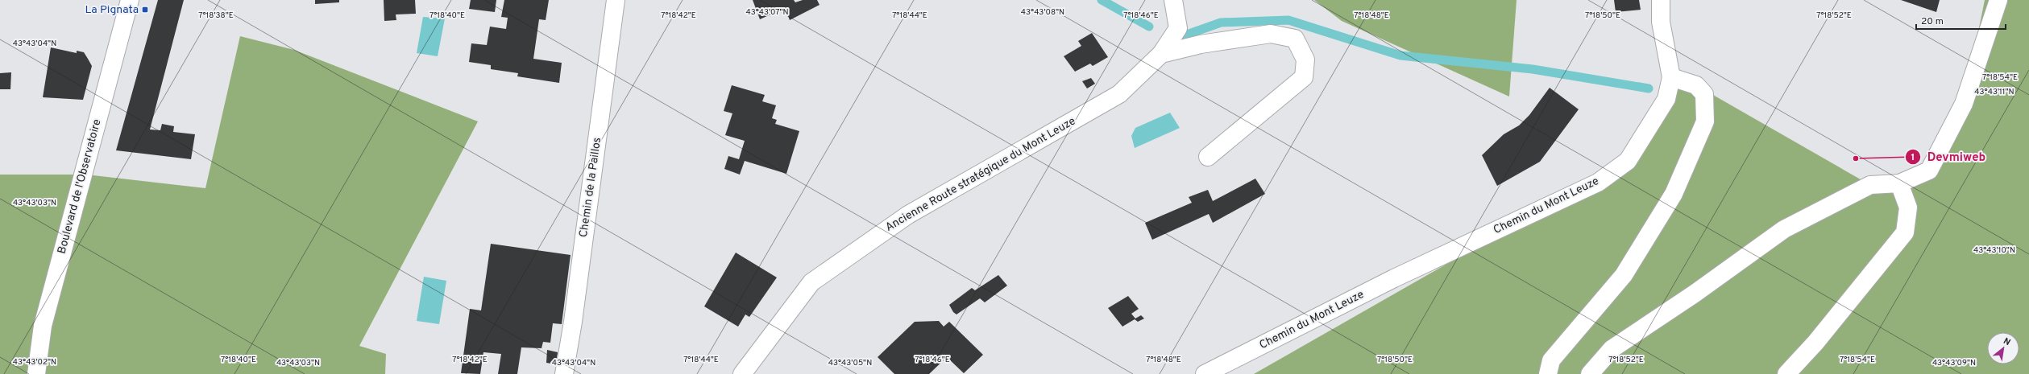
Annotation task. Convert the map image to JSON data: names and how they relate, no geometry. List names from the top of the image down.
{
  "streets": {
    "street": [
      "Ancienne Route stratégique du Mont Leuze",
      "Boulevard de l'Observatoire",
      "Chemin de la Paillos",
      "Chemin du Mont Leuze"
    ]
  },
  "places": {
    "transit": ["La Pignata"],
    "other": ["Devmiweb"]
  },
  "scale_bar": "20 m",
  "north": "top right",
  "coordinates": [
    "43°43'07\"N",
    "43°43'08\"N",
    "7°18'38\"E",
    "7°18'40\"E",
    "7°18'42\"E",
    "7°18'44\"E",
    "7°18'46\"E",
    "7°18'48\"E",
    "7°18'50\"E",
    "7°18'52\"E",
    "43°43'04\"N",
    "7°18'54\"E",
    "43°43'11\"N",
    "43°43'03\"N",
    "43°43'10\"N",
    "43°43'02\"N",
    "43°43'05\"N",
    "43°43'09\"N"
  ]
}
